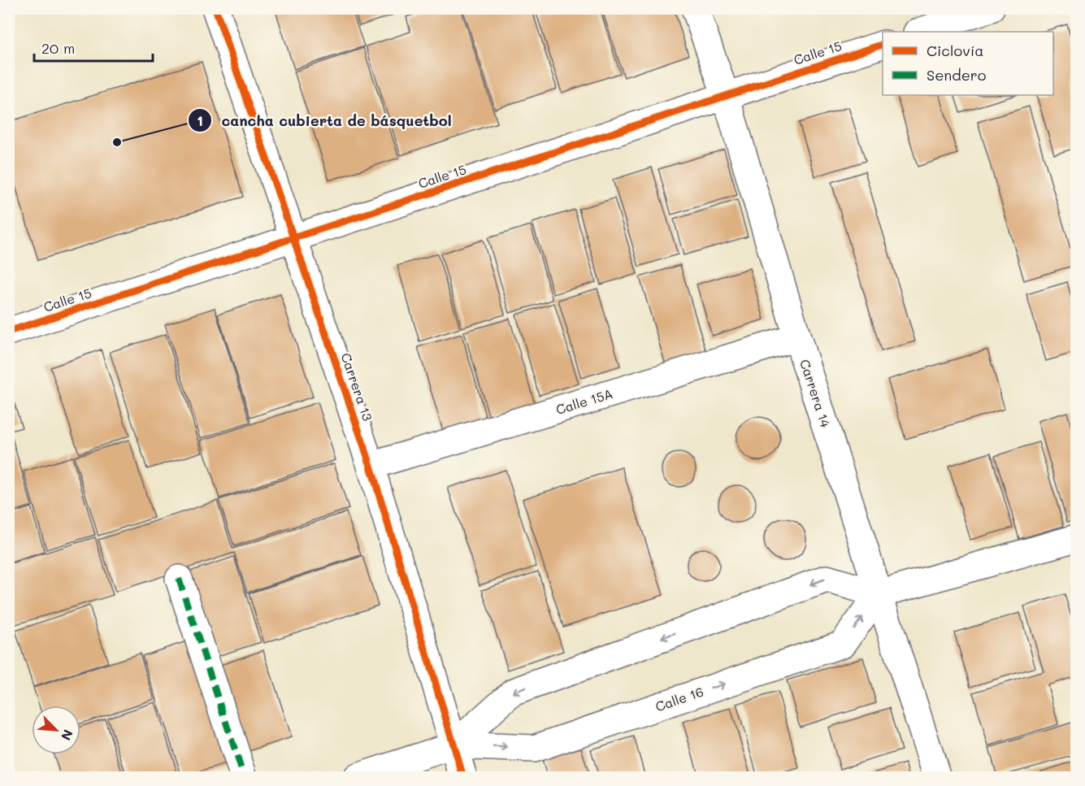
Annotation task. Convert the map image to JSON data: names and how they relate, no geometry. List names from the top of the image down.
{
  "streets": {
    "street": [
      "Calle 15",
      "Carrera 13",
      "Carrera 14",
      "Calle 15A",
      "Calle 16"
    ]
  },
  "crossings": [
    ["Calle 15", "Carrera 13"],
    ["Calle 15", "Carrera 14"],
    ["Carrera 13", "Calle 15A"],
    ["Carrera 13", "Calle 16"],
    ["Carrera 14", "Calle 15A"],
    ["Carrera 14", "Calle 16"]
  ],
  "places": ["cancha cubierta de básquetbol"],
  "legend": ["Ciclovía", "Sendero"],
  "scale_bar": "20 m",
  "north": "bottom right"
}
